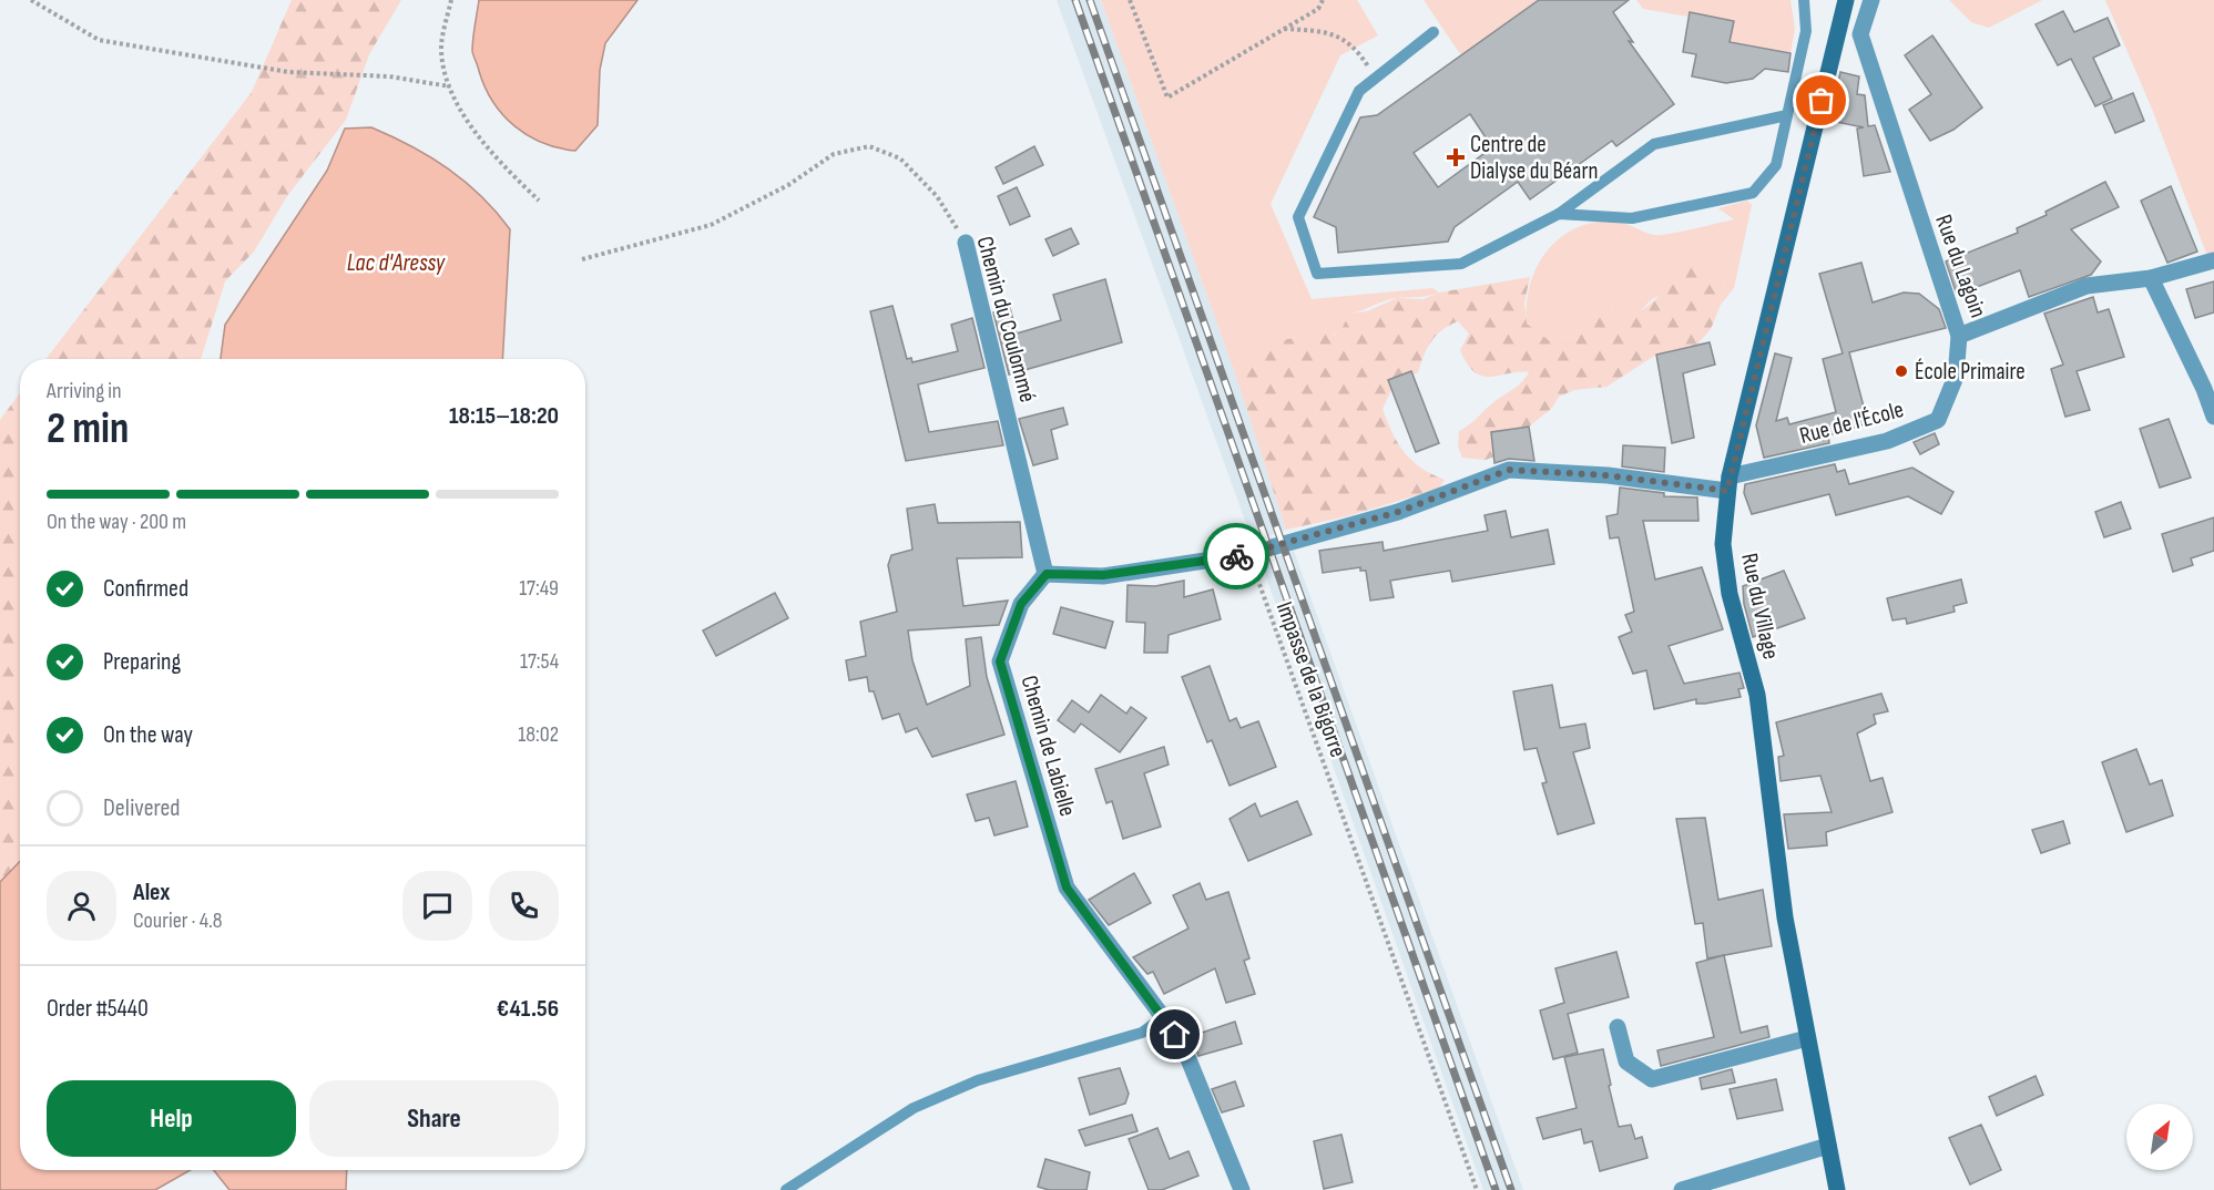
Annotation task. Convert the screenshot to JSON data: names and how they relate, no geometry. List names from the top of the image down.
{
  "streets": {
    "main road": ["Rue du Village"],
    "street": [
      "Rue du Lagoin",
      "Chemin du Coulommé",
      "Rue de l'École",
      "Chemin de Labielle"
    ],
    "path": ["Impasse de la Bigorre"]
  },
  "crossings": [
    ["Rue du Lagoin", "Rue de l'École"],
    ["Chemin du Coulommé", "Chemin de Labielle"],
    ["Rue de l'École", "Rue du Village"]
  ],
  "water": ["Lac d'Aressy"],
  "places": {
    "health": ["Centre de Dialyse du Béarn"],
    "other": ["École Primaire"]
  },
  "north": "top right",
  "page": {
    "heading": ["2 min", "Arriving in", "18:15–18:20"],
    "panel": [
      "Alex",
      "Courier · 4.8",
      "Order #5440",
      "€41.56"
    ],
    "bar": "On the way · 200 m",
    "list": [
      ["Confirmed", "17:49"],
      ["Preparing", "17:54"],
      ["On the way", "18:02"],
      "Delivered"
    ],
    "buttons": ["Help", "Share"]
  }
}
